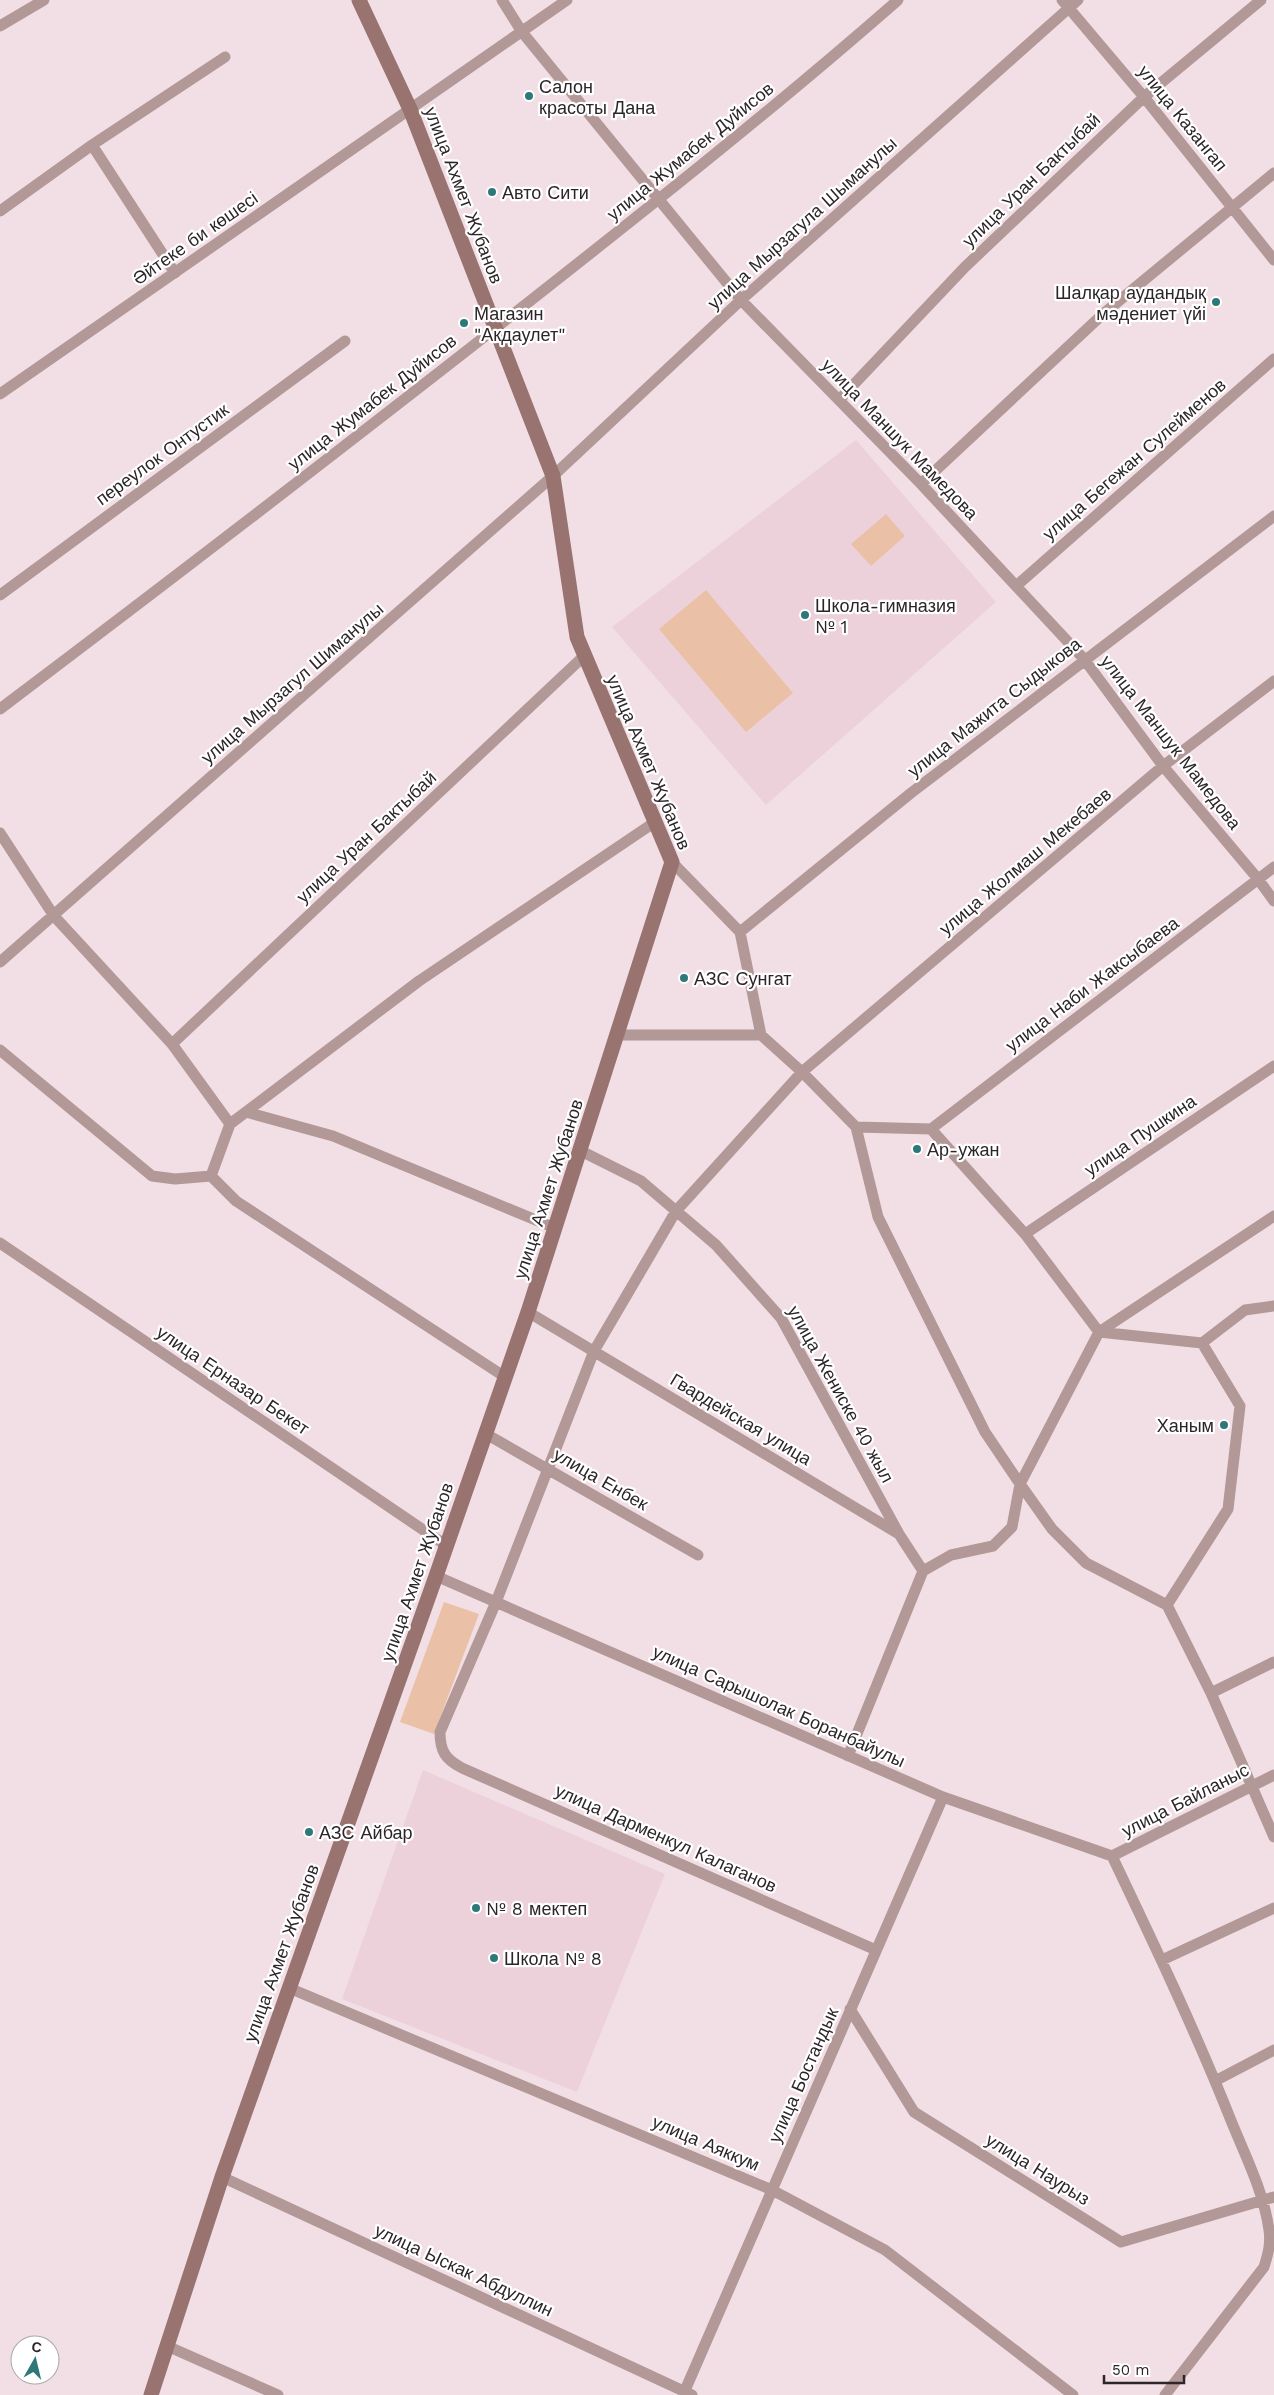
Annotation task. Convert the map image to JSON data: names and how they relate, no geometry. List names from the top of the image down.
{
  "streets": {
    "main road": ["улица Ахмет Жубанов"],
    "street": [
      "улица Казангап",
      "улица Жумабек Дуйисов",
      "улица Уран Бактыбай",
      "улица Мырзагула Шыманулы",
      "Әйтеке би көшесі",
      "улица Маншук Мамедова",
      "переулок Онтустик",
      "улица Бегежан Сулейменов",
      "улица Мырзагул Шиманулы",
      "улица Мажита Сыдыкова",
      "улица Жолмаш Мекебаев",
      "улица Наби Жаксыбаева",
      "улица Пушкина",
      "улица Ерназар Бекет",
      "улица Жениске 40 жыл",
      "Гвардейская улица",
      "улица Енбек",
      "улица Сарышолак Боранбайулы",
      "улица Байланыс",
      "улица Дарменкул Калаганов",
      "улица Бостандык",
      "улица Аяккум",
      "улица Наурыз",
      "улица Ыскак Абдуллин"
    ]
  },
  "crossings": [
    ["улица Казангап", "улица Уран Бактыбай"],
    ["улица Казангап", "улица Мырзагула Шыманулы"],
    ["улица Жумабек Дуйисов", "улица Ахмет Жубанов"],
    ["улица Жумабек Дуйисов", "улица Маншук Мамедова"],
    ["улица Уран Бактыбай", "улица Ахмет Жубанов"],
    ["улица Уран Бактыбай", "улица Маншук Мамедова"],
    ["улица Ахмет Жубанов", "улица Мырзагула Шыманулы"],
    ["улица Ахмет Жубанов", "Әйтеке би көшесі"],
    ["улица Ахмет Жубанов", "улица Мырзагул Шиманулы"],
    ["улица Ахмет Жубанов", "улица Ерназар Бекет"],
    ["улица Ахмет Жубанов", "улица Жениске 40 жыл"],
    ["улица Ахмет Жубанов", "Гвардейская улица"],
    ["улица Ахмет Жубанов", "улица Енбек"],
    ["улица Ахмет Жубанов", "улица Сарышолак Боранбайулы"],
    ["улица Ахмет Жубанов", "улица Аяккум"],
    ["улица Ахмет Жубанов", "улица Ыскак Абдуллин"],
    ["улица Мырзагула Шыманулы", "улица Маншук Мамедова"],
    ["улица Мырзагула Шыманулы", "улица Мырзагул Шиманулы"],
    ["Әйтеке би көшесі", "улица Маншук Мамедова"],
    ["улица Маншук Мамедова", "улица Бегежан Сулейменов"],
    ["улица Маншук Мамедова", "улица Мажита Сыдыкова"],
    ["улица Маншук Мамедова", "улица Жолмаш Мекебаев"],
    ["улица Маншук Мамедова", "улица Наби Жаксыбаева"],
    ["улица Жолмаш Мекебаев", "улица Жениске 40 жыл"],
    ["улица Жолмаш Мекебаев", "Гвардейская улица"],
    ["улица Жолмаш Мекебаев", "улица Енбек"],
    ["улица Жолмаш Мекебаев", "улица Сарышолак Боранбайулы"],
    ["улица Жолмаш Мекебаев", "улица Дарменкул Калаганов"],
    ["улица Жениске 40 жыл", "Гвардейская улица"],
    ["улица Сарышолак Боранбайулы", "улица Байланыс"],
    ["улица Сарышолак Боранбайулы", "улица Бостандык"],
    ["улица Дарменкул Калаганов", "улица Бостандык"],
    ["улица Бостандык", "улица Аяккум"],
    ["улица Бостандык", "улица Наурыз"],
    ["улица Бостандык", "улица Ыскак Абдуллин"]
  ],
  "places": [
    "Салон красоты Дана",
    "Авто Сити",
    "Шалқар аудандық мәдениет үйі",
    "Магазин \"Акдаулет\"",
    "Школа-гимназия № 1",
    "АЗС Сунгат",
    "Ар-ужан",
    "Ханым",
    "АЗС Айбар",
    "№ 8 мектеп",
    "Школа № 8"
  ],
  "scale_bar": "50 m",
  "north": "top"
}
